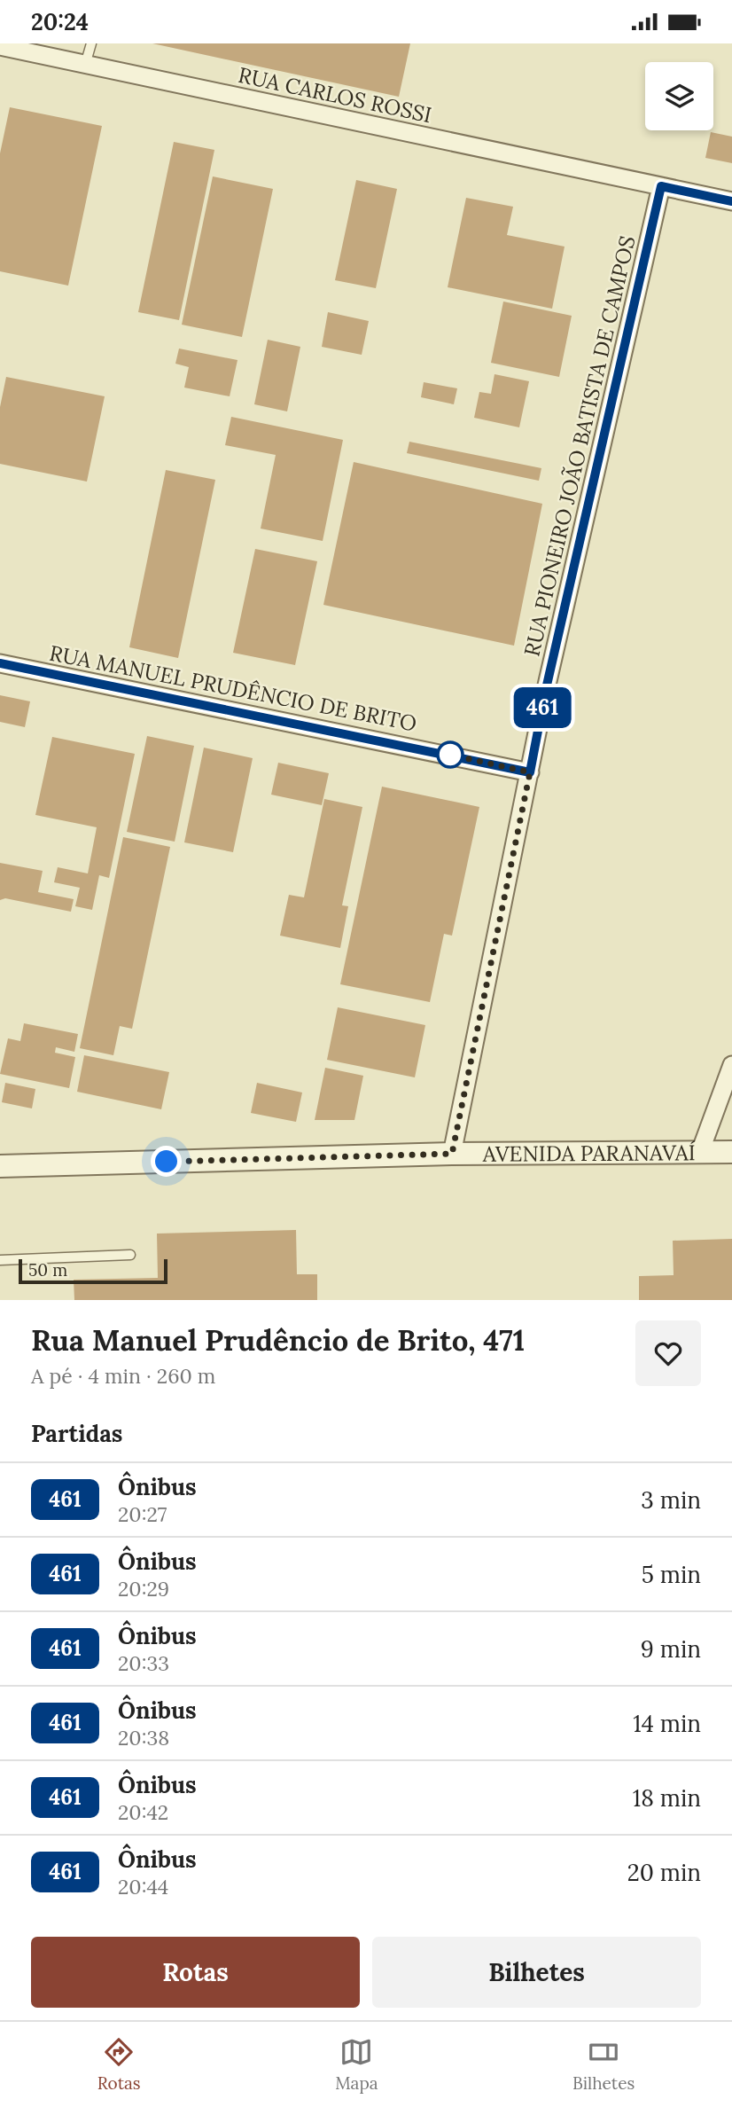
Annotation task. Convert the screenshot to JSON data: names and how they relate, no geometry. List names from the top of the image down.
{
  "streets": {
    "street": [
      "RUA CARLOS ROSSI",
      "RUA PIONEIRO JOÃO BATISTA DE CAMPOS",
      "RUA MANUEL PRUDÊNCIO DE BRITO",
      "AVENIDA PARANAVAÍ"
    ]
  },
  "crossings": [
    ["RUA CARLOS ROSSI", "RUA PIONEIRO JOÃO BATISTA DE CAMPOS"],
    ["RUA PIONEIRO JOÃO BATISTA DE CAMPOS", "RUA MANUEL PRUDÊNCIO DE BRITO"],
    ["RUA PIONEIRO JOÃO BATISTA DE CAMPOS", "AVENIDA PARANAVAÍ"]
  ],
  "lines": ["bus line 461"],
  "scale_bar": "50 m",
  "page": {
    "status": "20:24",
    "on_map": "461",
    "scale": "50 m",
    "heading": [
      ["Rua Manuel Prudêncio de Brito, 471", "A pé · 4 min · 260 m"],
      "Partidas"
    ],
    "list": [
      {
        "mark": "461",
        "name": "Ônibus",
        "note": "20:27",
        "value": "3 min"
      },
      {
        "mark": "461",
        "name": "Ônibus",
        "note": "20:29",
        "value": "5 min"
      },
      {
        "mark": "461",
        "name": "Ônibus",
        "note": "20:33",
        "value": "9 min"
      },
      {
        "mark": "461",
        "name": "Ônibus",
        "note": "20:38",
        "value": "14 min"
      },
      {
        "mark": "461",
        "name": "Ônibus",
        "note": "20:42",
        "value": "18 min"
      },
      {
        "mark": "461",
        "name": "Ônibus",
        "note": "20:44",
        "value": "20 min"
      }
    ],
    "buttons": ["Rotas", "Bilhetes"],
    "tabs": ["Rotas", "Mapa", "Bilhetes"]
  }
}
